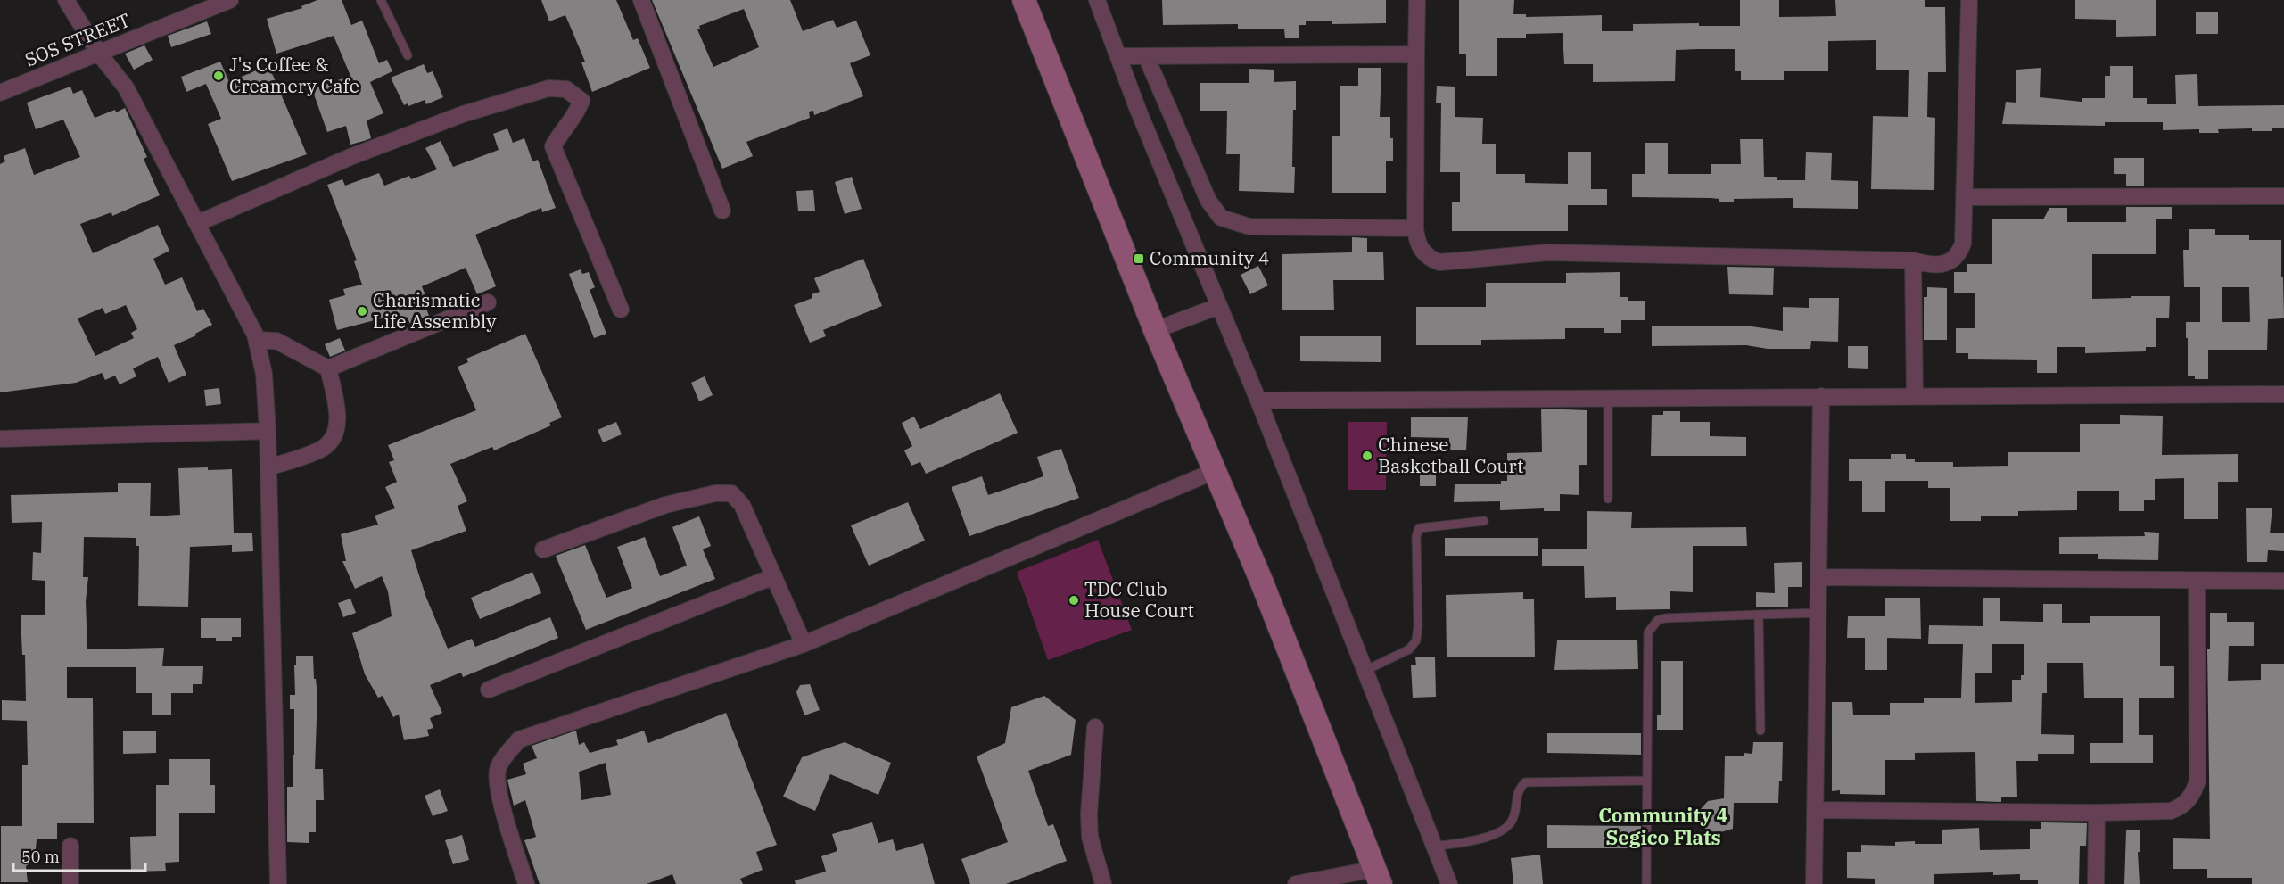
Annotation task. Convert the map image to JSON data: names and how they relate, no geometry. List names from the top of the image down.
{
  "streets": {
    "street": ["SOS STREET"]
  },
  "districts": ["Community 4 Segico Flats"],
  "places": {
    "other": [
      "J's Coffee & Creamery Cafe",
      "Charismatic Life Assembly",
      "Chinese Basketball Court",
      "TDC Club House Court"
    ],
    "transit": ["Community 4"]
  },
  "scale_bar": "50 m"
}
